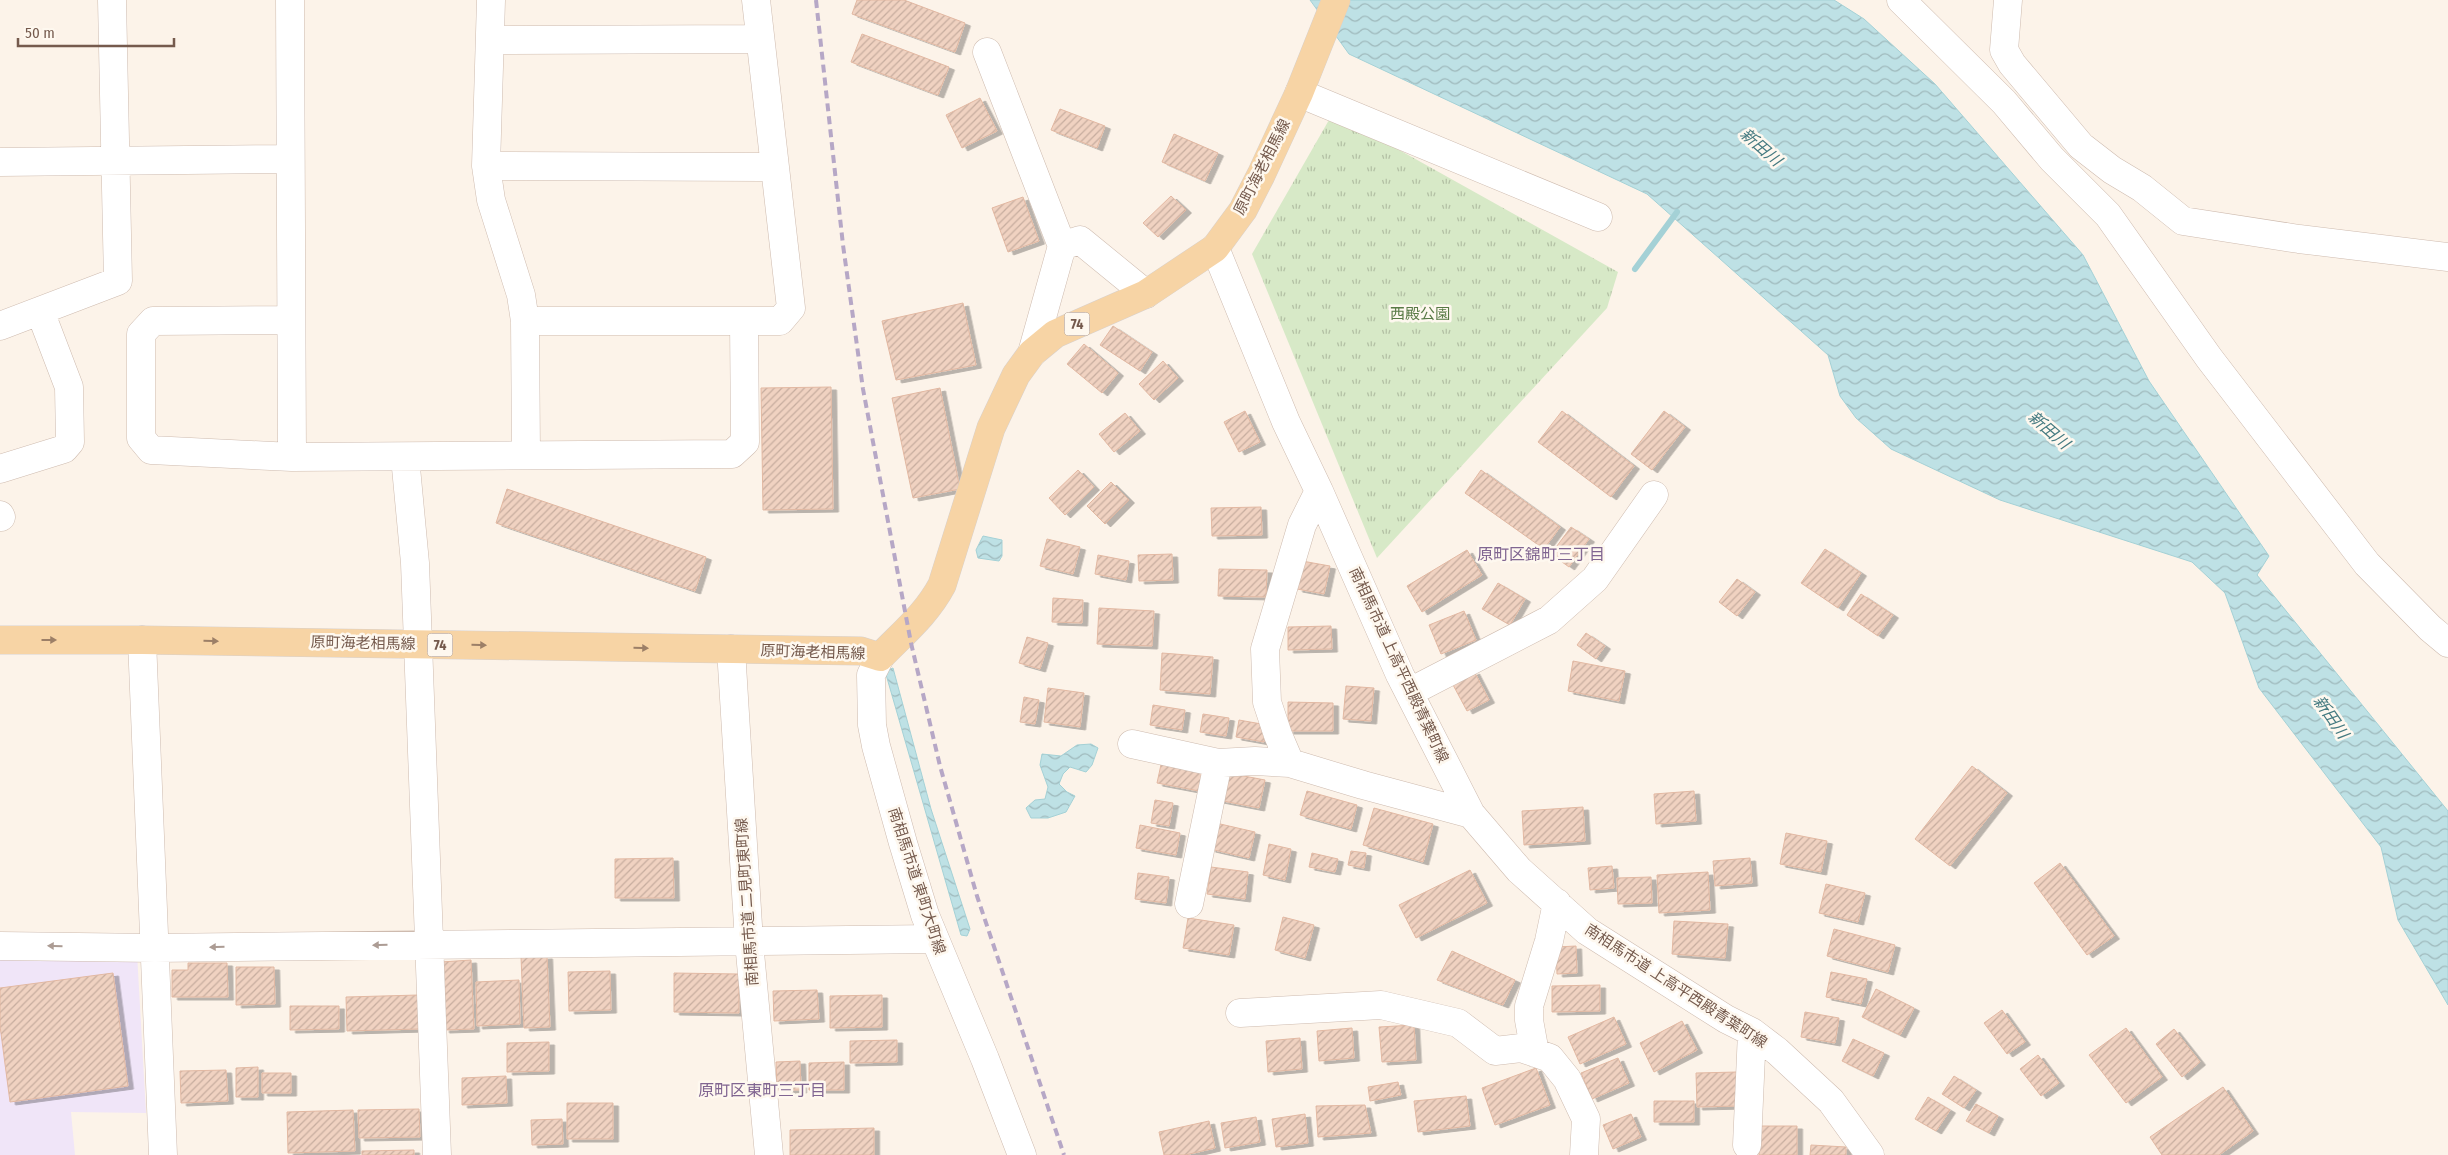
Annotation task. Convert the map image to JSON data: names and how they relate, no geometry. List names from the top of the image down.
{
  "streets": {
    "main road": ["原町海老相馬線", "74"],
    "street": ["南相馬市道 上高平西殿青葉町線", "南相馬市道 東町大町線", "南相馬市道 二見町東町線"]
  },
  "crossings": [
    ["原町海老相馬線", "南相馬市道 上高平西殿青葉町線"],
    ["原町海老相馬線", "南相馬市道 東町大町線"],
    ["原町海老相馬線", "南相馬市道 二見町東町線"]
  ],
  "one_way": ["原町海老相馬線"],
  "districts": ["原町区錦町三丁目", "原町区東町三丁目"],
  "water": ["新田川"],
  "parks": ["西殿公園"],
  "scale_bar": "50 m"
}
